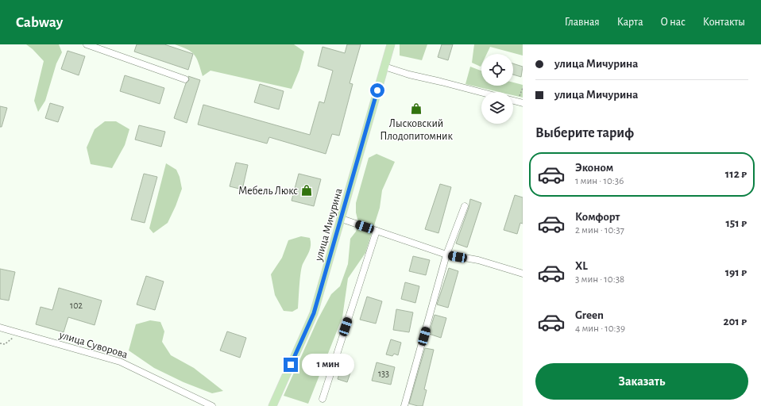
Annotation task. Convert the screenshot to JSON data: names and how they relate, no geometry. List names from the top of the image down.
{
  "streets": {
    "main road": ["улица Мичурина"],
    "street": ["улица Суворова"]
  },
  "places": {
    "shop": ["Лысковский Плодопитомник", "Мебель Люкс"]
  },
  "house_numbers": ["102", "133"],
  "page": {
    "header": "Cabway",
    "nav": [
      "Главная",
      "Карта",
      "О нас",
      "Контакты"
    ],
    "banner": ["улица Мичурина", "улица Мичурина"],
    "heading": "Выберите тариф",
    "list": [
      {
        "name": "Эконом",
        "note": "1 мин · 10:36",
        "value": "112 ₽"
      },
      {
        "name": "Комфорт",
        "note": "2 мин · 10:37",
        "value": "151 ₽"
      },
      {
        "name": "XL",
        "note": "3 мин · 10:38",
        "value": "191 ₽"
      },
      {
        "name": "Green",
        "note": "4 мин · 10:39",
        "value": "201 ₽"
      }
    ],
    "bubble": "1 мин",
    "buttons": "Заказать"
  }
}
